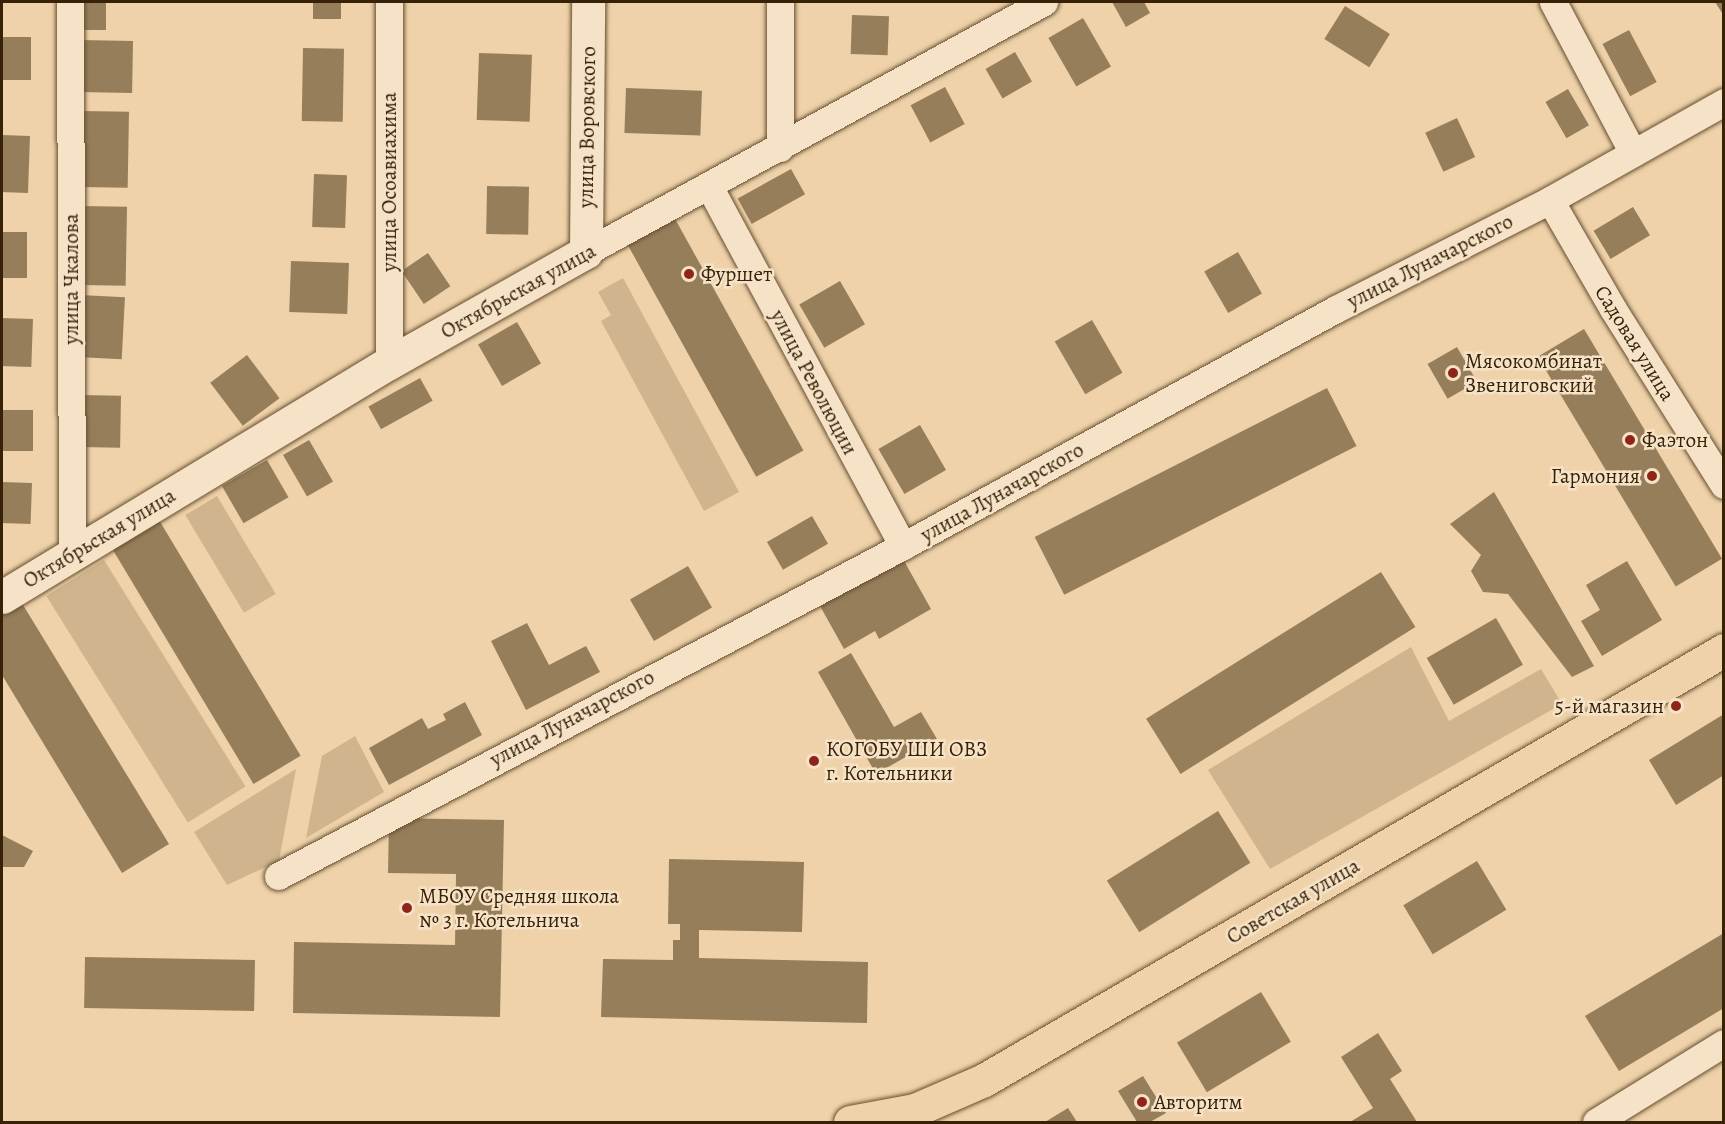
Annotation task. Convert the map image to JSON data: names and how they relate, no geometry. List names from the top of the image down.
{
  "streets": {
    "main road": ["Советская улица"],
    "street": [
      "улица Воровского",
      "улица Осоавиахима",
      "улица Луначарского",
      "улица Чкалова",
      "Октябрьская улица",
      "Садовая улица",
      "улица Революции"
    ]
  },
  "crossings": [
    ["улица Воровского", "Октябрьская улица"],
    ["улица Осоавиахима", "Октябрьская улица"],
    ["улица Луначарского", "Садовая улица"],
    ["улица Луначарского", "улица Революции"],
    ["улица Чкалова", "Октябрьская улица"],
    ["Октябрьская улица", "улица Революции"]
  ],
  "places": [
    "Фуршет",
    "Мясокомбинат Звениговский",
    "Фаэтон",
    "Гармония",
    "5-й магазин",
    "КОГОБУ ШИ ОВЗ г. Котельники",
    "МБОУ Средняя школа № 3 г. Котельнича",
    "Авторитм"
  ]
}
